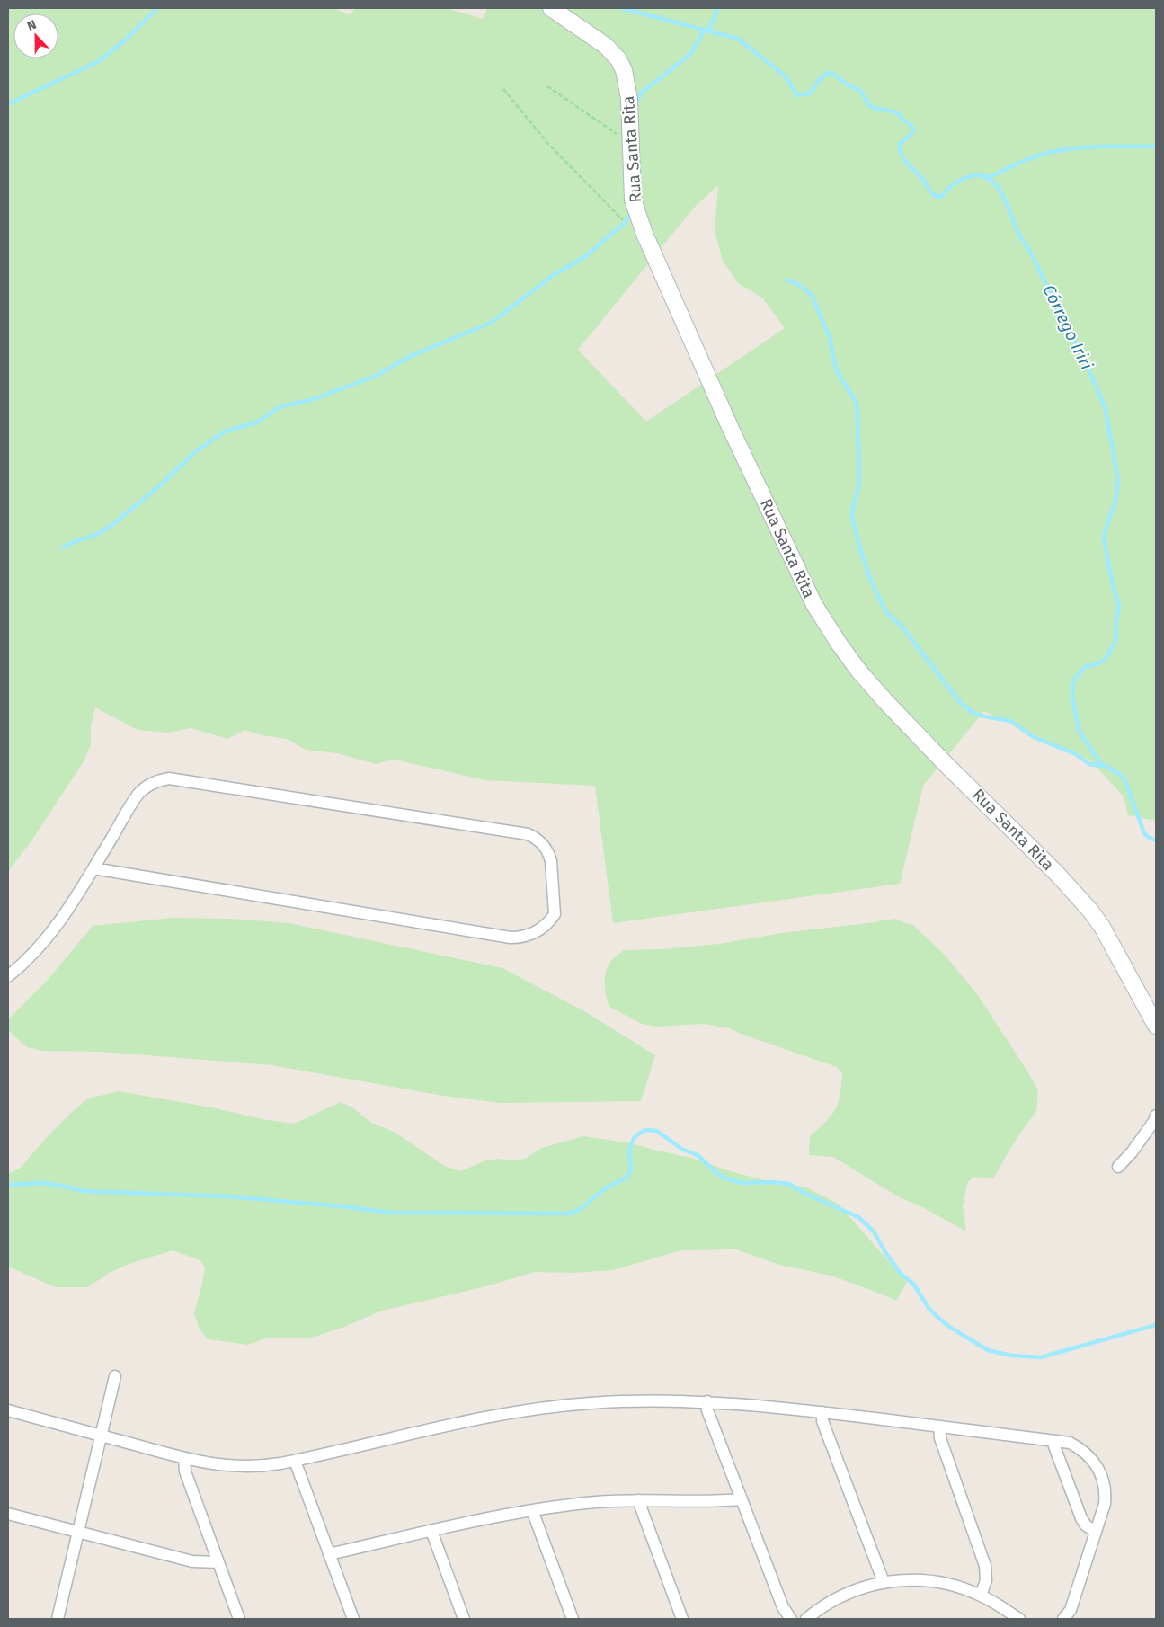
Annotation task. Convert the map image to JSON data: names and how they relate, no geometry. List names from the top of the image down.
{
  "streets": {
    "street": ["Rua Santa Rita"]
  },
  "water": ["Córrego Iriri"],
  "north": "top"
}
